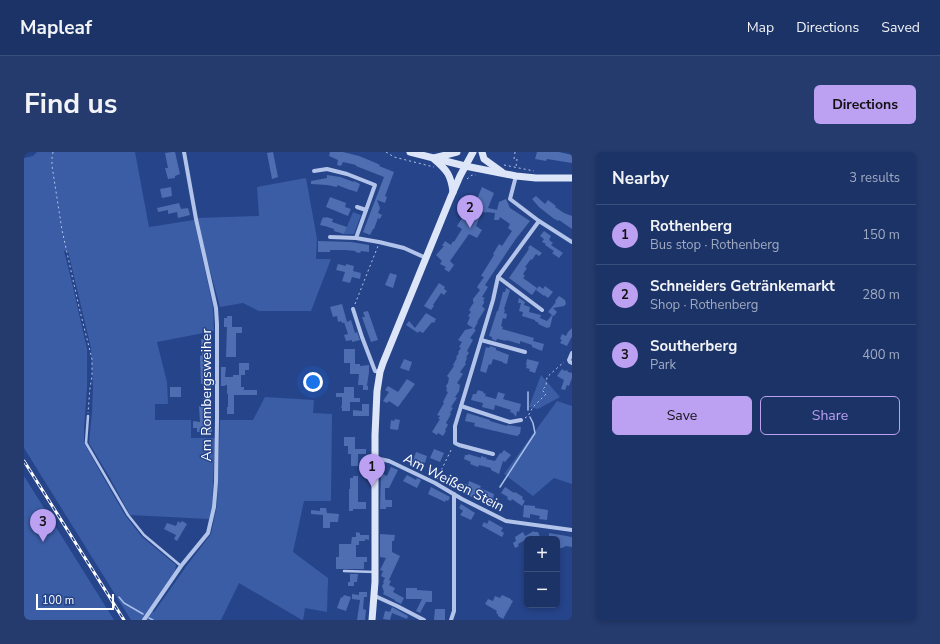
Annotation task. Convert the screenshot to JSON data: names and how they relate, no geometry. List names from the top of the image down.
{
  "streets": {
    "street": ["Am Rombergsweiher", "Am Weißen Stein"]
  },
  "scale_bar": "100 m",
  "page": {
    "header": "Mapleaf",
    "nav": ["Map", "Directions", "Saved"],
    "title": "Find us",
    "buttons": [
      "Directions",
      ["Save", "Share"]
    ],
    "heading": ["Nearby", "3 results"],
    "pins": ["2", "1", "3"],
    "list": [
      {
        "mark": "1",
        "name": "Rothenberg",
        "note": "Bus stop · Rothenberg",
        "value": "150 m"
      },
      {
        "mark": "2",
        "name": "Schneiders Getränkemarkt",
        "note": "Shop · Rothenberg",
        "value": "280 m"
      },
      {
        "mark": "3",
        "name": "Southerberg",
        "note": "Park",
        "value": "400 m"
      }
    ],
    "map_buttons": ["+", "−"],
    "scale": "100 m"
  }
}
